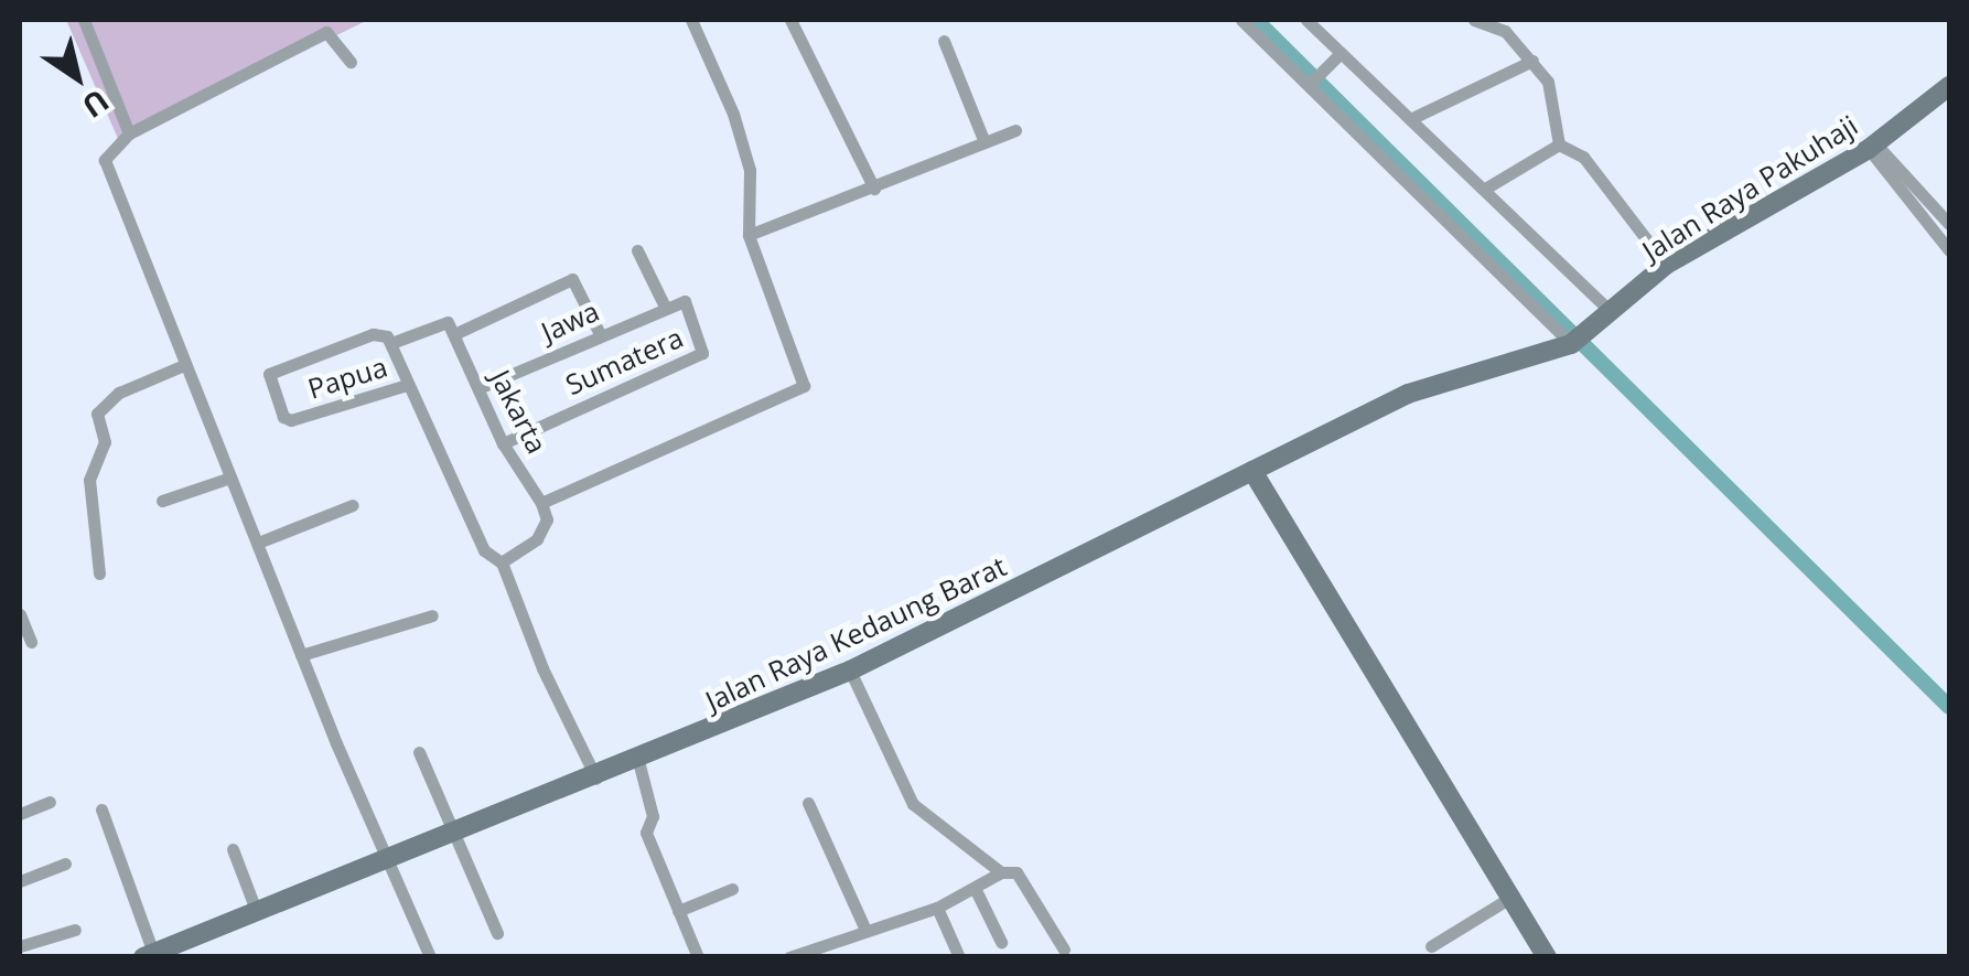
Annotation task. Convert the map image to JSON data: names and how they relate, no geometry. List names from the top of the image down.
{
  "streets": {
    "street": [
      "Jalan Raya Pakuhaji",
      "Jawa",
      "Sumatera",
      "Papua",
      "Jakarta",
      "Jalan Raya Kedaung Barat"
    ]
  },
  "crossings": [
    ["Jalan Raya Pakuhaji", "Jalan Raya Kedaung Barat"],
    ["Jawa", "Sumatera"],
    ["Jawa", "Jakarta"],
    ["Sumatera", "Jakarta"]
  ],
  "north": "bottom right"
}
